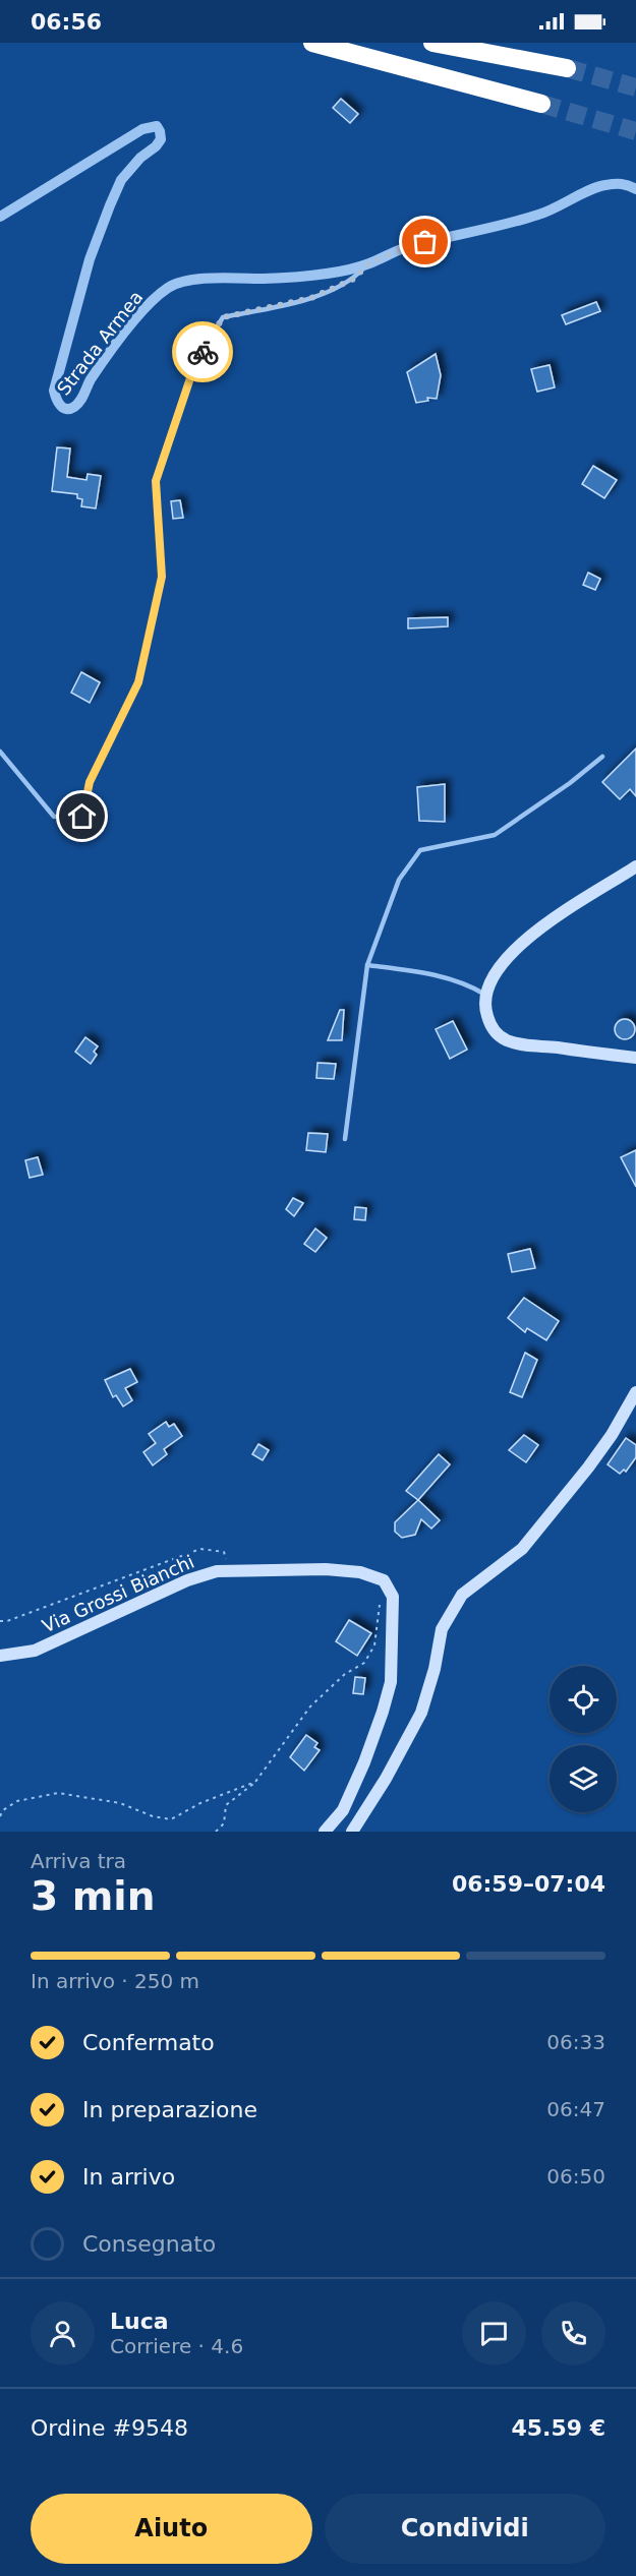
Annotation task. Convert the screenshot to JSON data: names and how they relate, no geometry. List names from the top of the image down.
{
  "streets": {
    "main road": ["Via Grossi Bianchi"],
    "street": ["Strada Armea"]
  },
  "page": {
    "status": "06:56",
    "heading": ["3 min", "Arriva tra", "06:59–07:04"],
    "panel": [
      "Luca",
      "Corriere · 4.6",
      "Ordine #9548",
      "45.59 €"
    ],
    "bar": "In arrivo · 250 m",
    "list": [
      ["Confermato", "06:33"],
      ["In preparazione", "06:47"],
      ["In arrivo", "06:50"],
      "Consegnato"
    ],
    "buttons": ["Aiuto", "Condividi"]
  }
}
